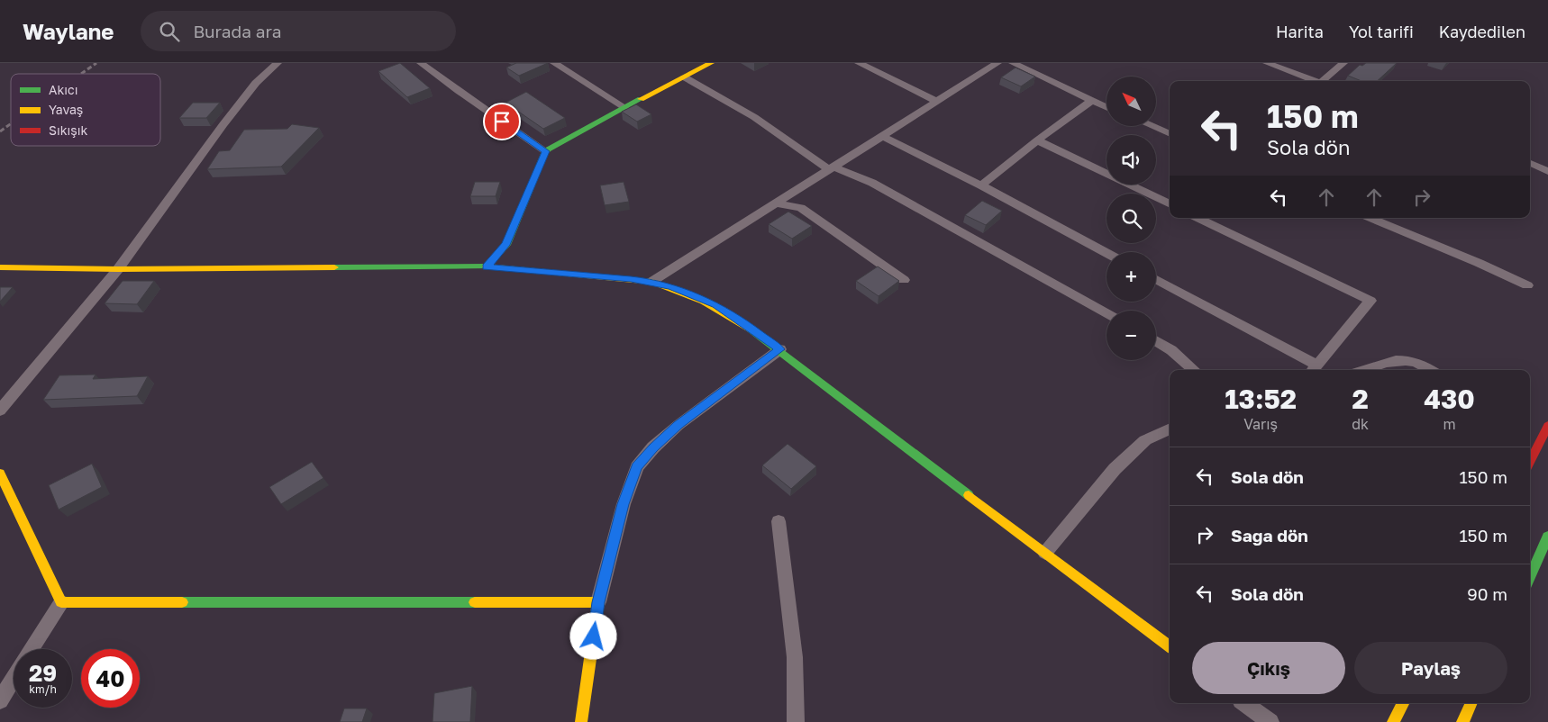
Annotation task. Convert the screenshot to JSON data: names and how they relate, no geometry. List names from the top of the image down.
{
  "legend": ["Akıcı", "Yavaş", "Sıkışık"],
  "north": "top left",
  "page": {
    "header": "Waylane",
    "search": "Burada ara",
    "nav": ["Harita", "Yol tarifi", "Kaydedilen"],
    "map_buttons": ["+", "−"],
    "turn": ["150 m", "Sola dön"],
    "eta": [
      "13:52",
      "Varış",
      "2",
      "dk",
      "430",
      "m"
    ],
    "list": [
      {
        "name": "Sola dön",
        "value": "150 m"
      },
      {
        "name": "Sağa dön",
        "value": "150 m"
      },
      {
        "name": "Sola dön",
        "value": "90 m"
      }
    ],
    "buttons": ["Çıkış", "Paylaş"],
    "speed": "29 km/h",
    "limit": "40"
  }
}
